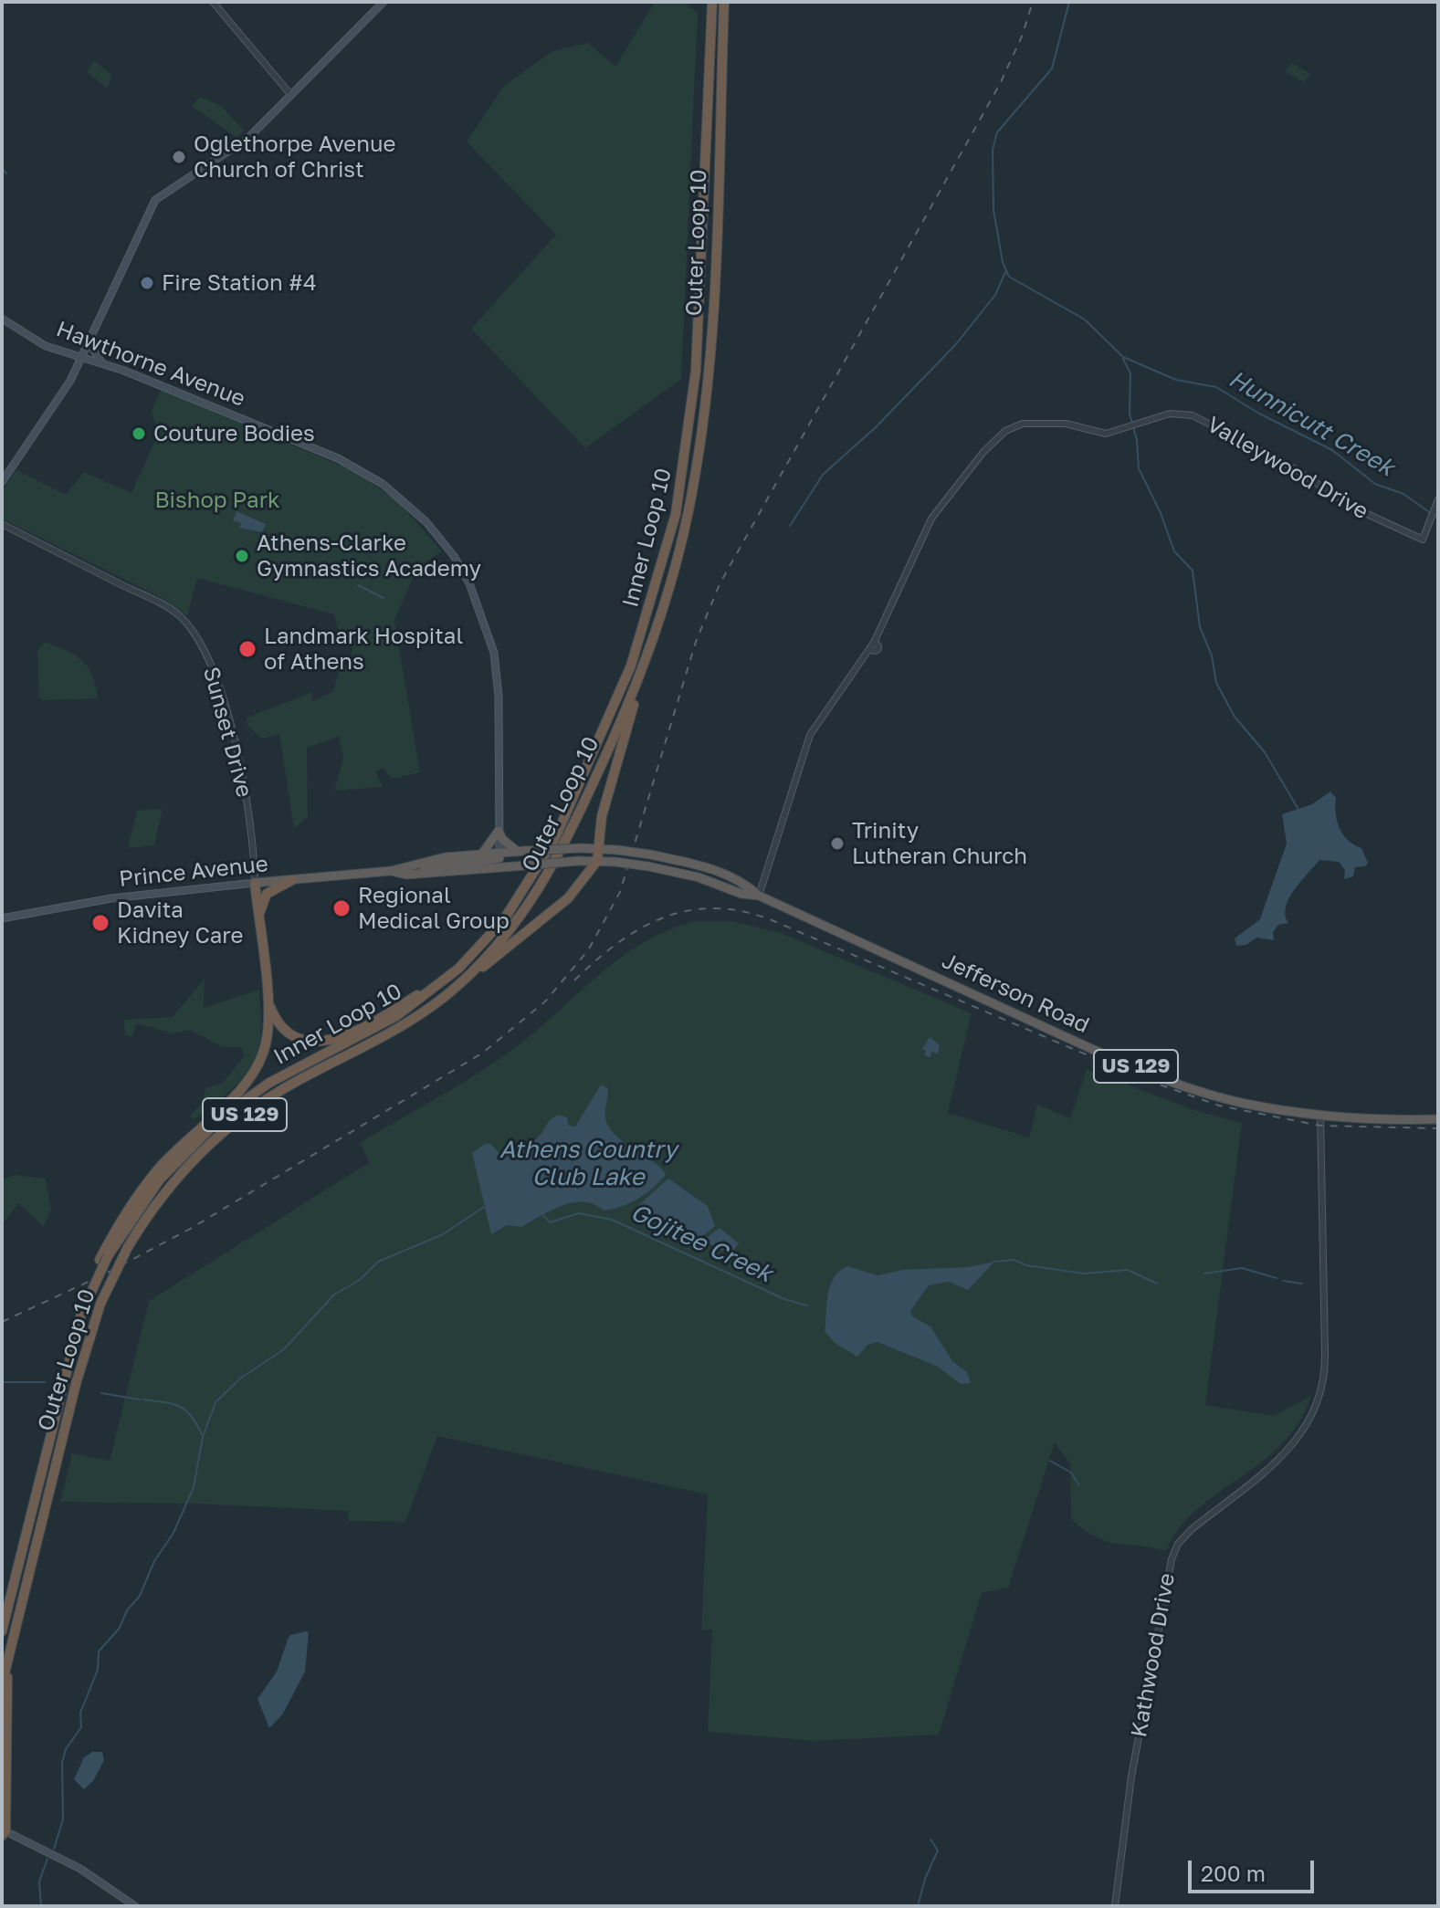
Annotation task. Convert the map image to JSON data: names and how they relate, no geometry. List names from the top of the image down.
{
  "streets": {
    "highway": [
      "Outer Loop 10",
      "Inner Loop 10",
      "Prince Avenue",
      "Jefferson Road",
      "US 129"
    ],
    "main road": ["Hawthorne Avenue"],
    "street": ["Valleywood Drive", "Sunset Drive", "Kathwood Drive"]
  },
  "crossings": [
    ["Outer Loop 10", "US 129"],
    ["Hawthorne Avenue", "Prince Avenue"],
    ["Valleywood Drive", "Jefferson Road"],
    ["Inner Loop 10", "US 129"],
    ["Sunset Drive", "Prince Avenue"],
    ["Sunset Drive", "US 129"],
    ["Prince Avenue", "Jefferson Road"],
    ["Prince Avenue", "US 129"],
    ["Jefferson Road", "US 129"],
    ["Jefferson Road", "Kathwood Drive"]
  ],
  "water": ["Hunnicutt Creek", "Athens Country Club Lake", "Gojitee Creek"],
  "parks": ["Bishop Park"],
  "places": [
    "Oglethorpe Avenue Church of Christ",
    "Fire Station #4",
    "Couture Bodies",
    "Athens-Clarke Gymnastics Academy",
    "Landmark Hospital of Athens",
    "Trinity Lutheran Church",
    "Regional Medical Group",
    "Davita Kidney Care"
  ],
  "scale_bar": "200 m"
}
